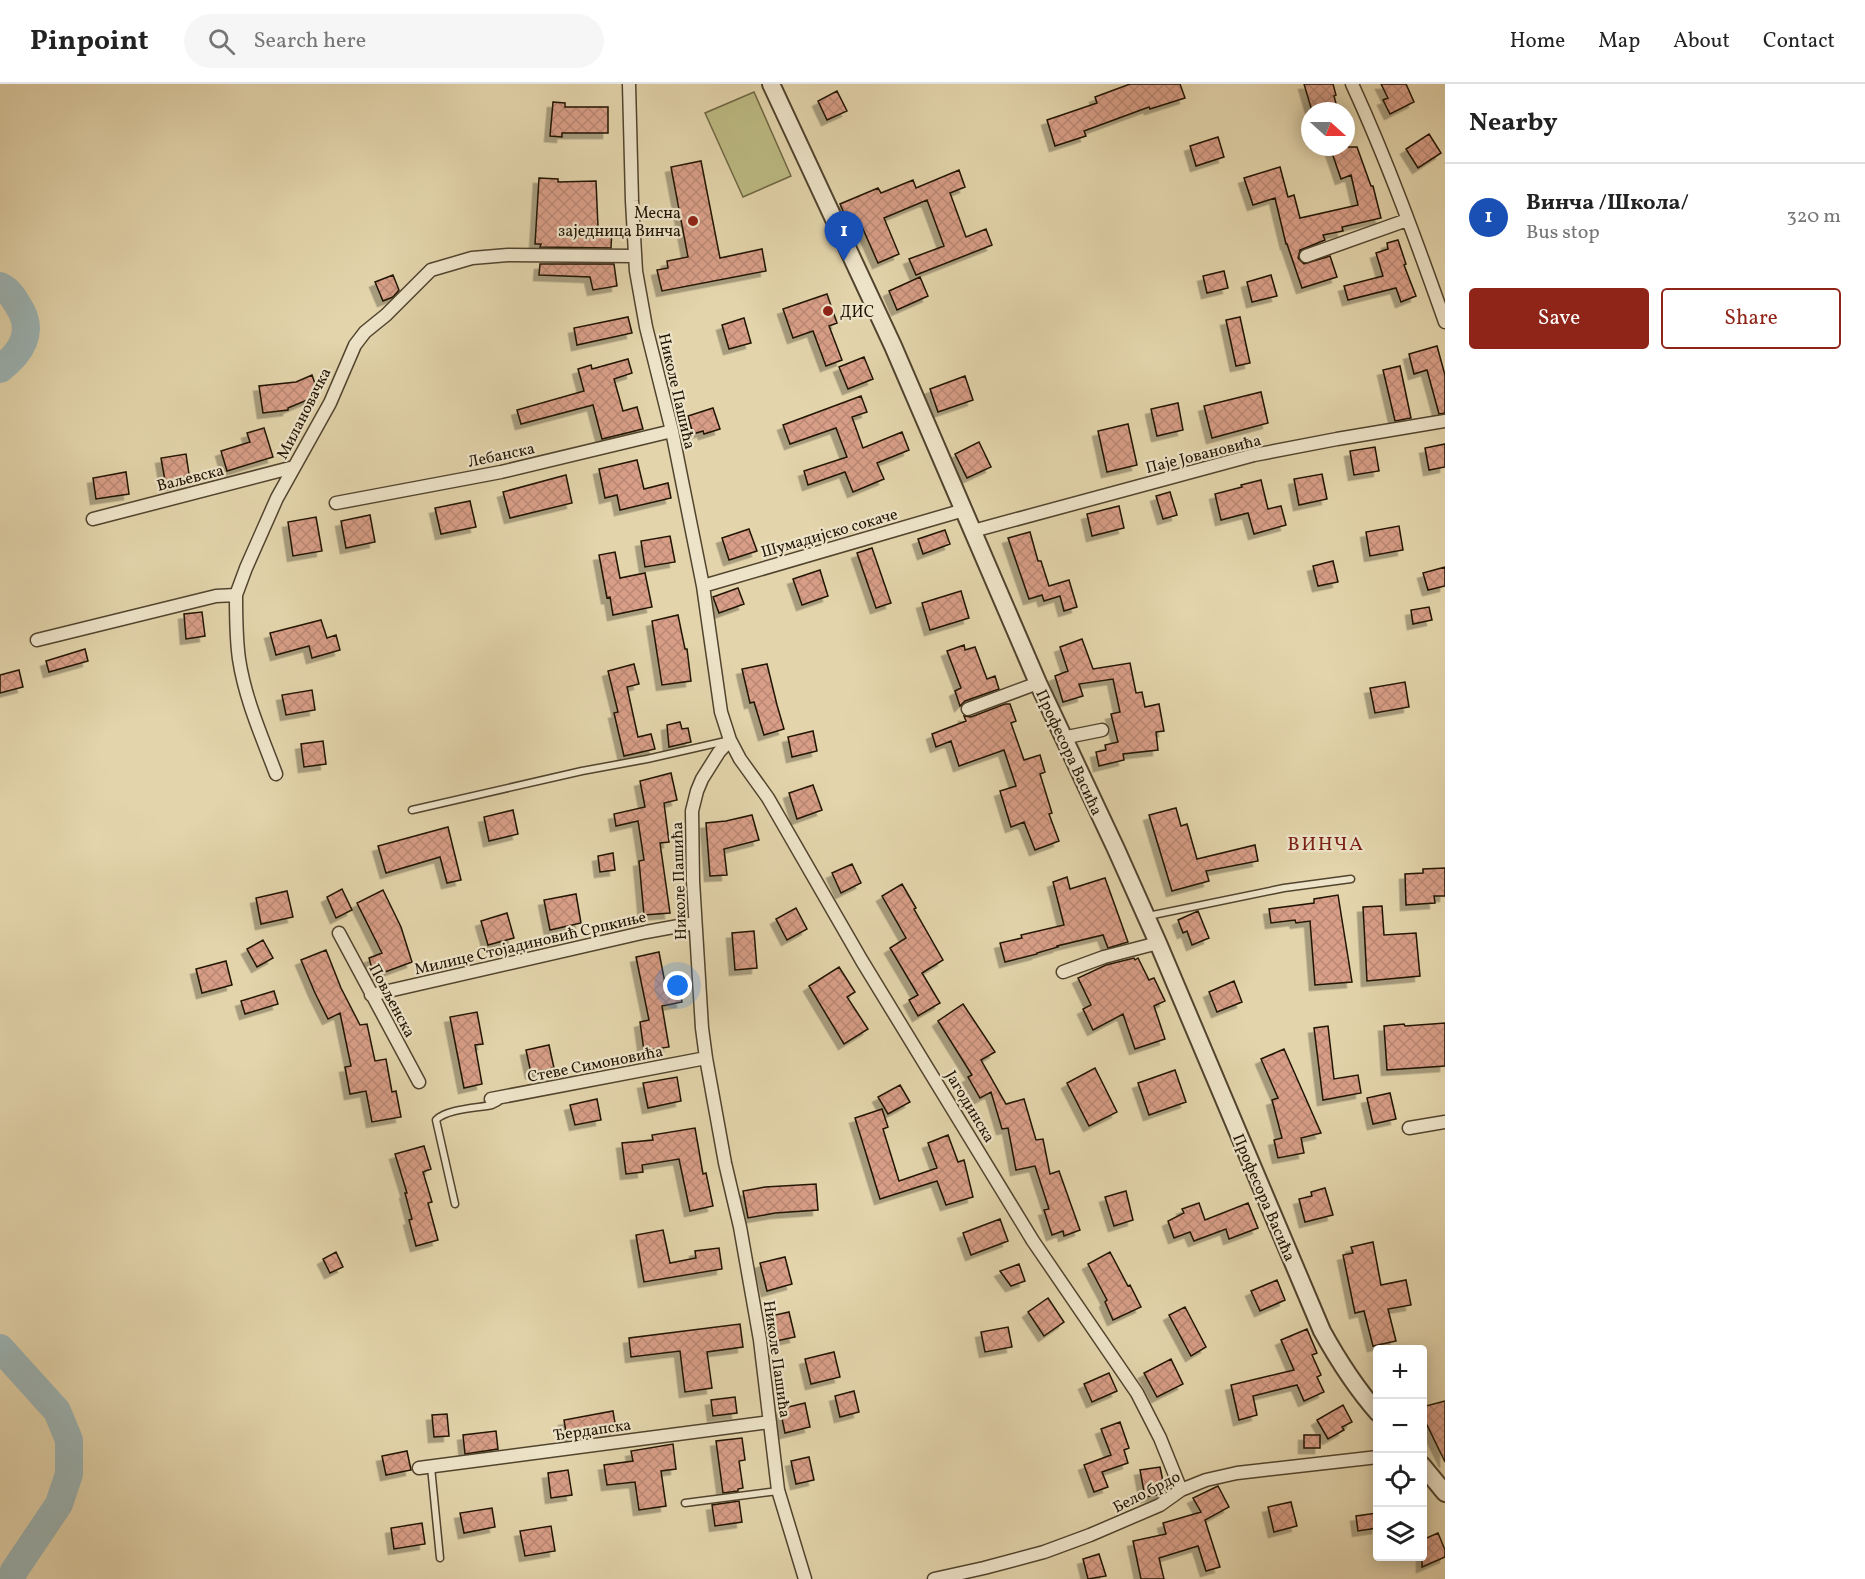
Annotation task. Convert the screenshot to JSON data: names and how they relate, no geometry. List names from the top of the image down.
{
  "streets": {
    "street": [
      "Николе Пашића",
      "Милановачка",
      "Паје Јовановића",
      "Лебанска",
      "Ваљевска",
      "Шумадијско сокаче",
      "Професора Васића",
      "Милице Стојадиновић Српкиње",
      "Повљенска",
      "Стеве Симоновића",
      "Јагодинска",
      "Ђердапска",
      "Бело брдо"
    ]
  },
  "crossings": [
    ["Николе Пашића", "Милановачка"],
    ["Николе Пашића", "Лебанска"],
    ["Николе Пашића", "Шумадијско сокаче"],
    ["Николе Пашића", "Милице Стојадиновић Српкиње"],
    ["Николе Пашића", "Стеве Симоновића"],
    ["Николе Пашића", "Јагодинска"],
    ["Николе Пашића", "Ђердапска"],
    ["Милановачка", "Ваљевска"],
    ["Паје Јовановића", "Професора Васића"],
    ["Шумадијско сокаче", "Професора Васића"],
    ["Милице Стојадиновић Српкиње", "Повљенска"],
    ["Јагодинска", "Бело брдо"]
  ],
  "districts": ["ВИНЧА"],
  "places": ["Месна заједница Винча", "ДИС"],
  "north": "right",
  "page": {
    "header": "Pinpoint",
    "search": "Search here",
    "nav": [
      "Home",
      "Map",
      "About",
      "Contact"
    ],
    "heading": "Nearby",
    "list": [
      {
        "mark": "1",
        "name": "Винча /Школа/",
        "note": "Bus stop",
        "value": "320 m"
      }
    ],
    "pins": "1",
    "buttons": ["Save", "Share"],
    "map_buttons": ["+", "−"]
  }
}
